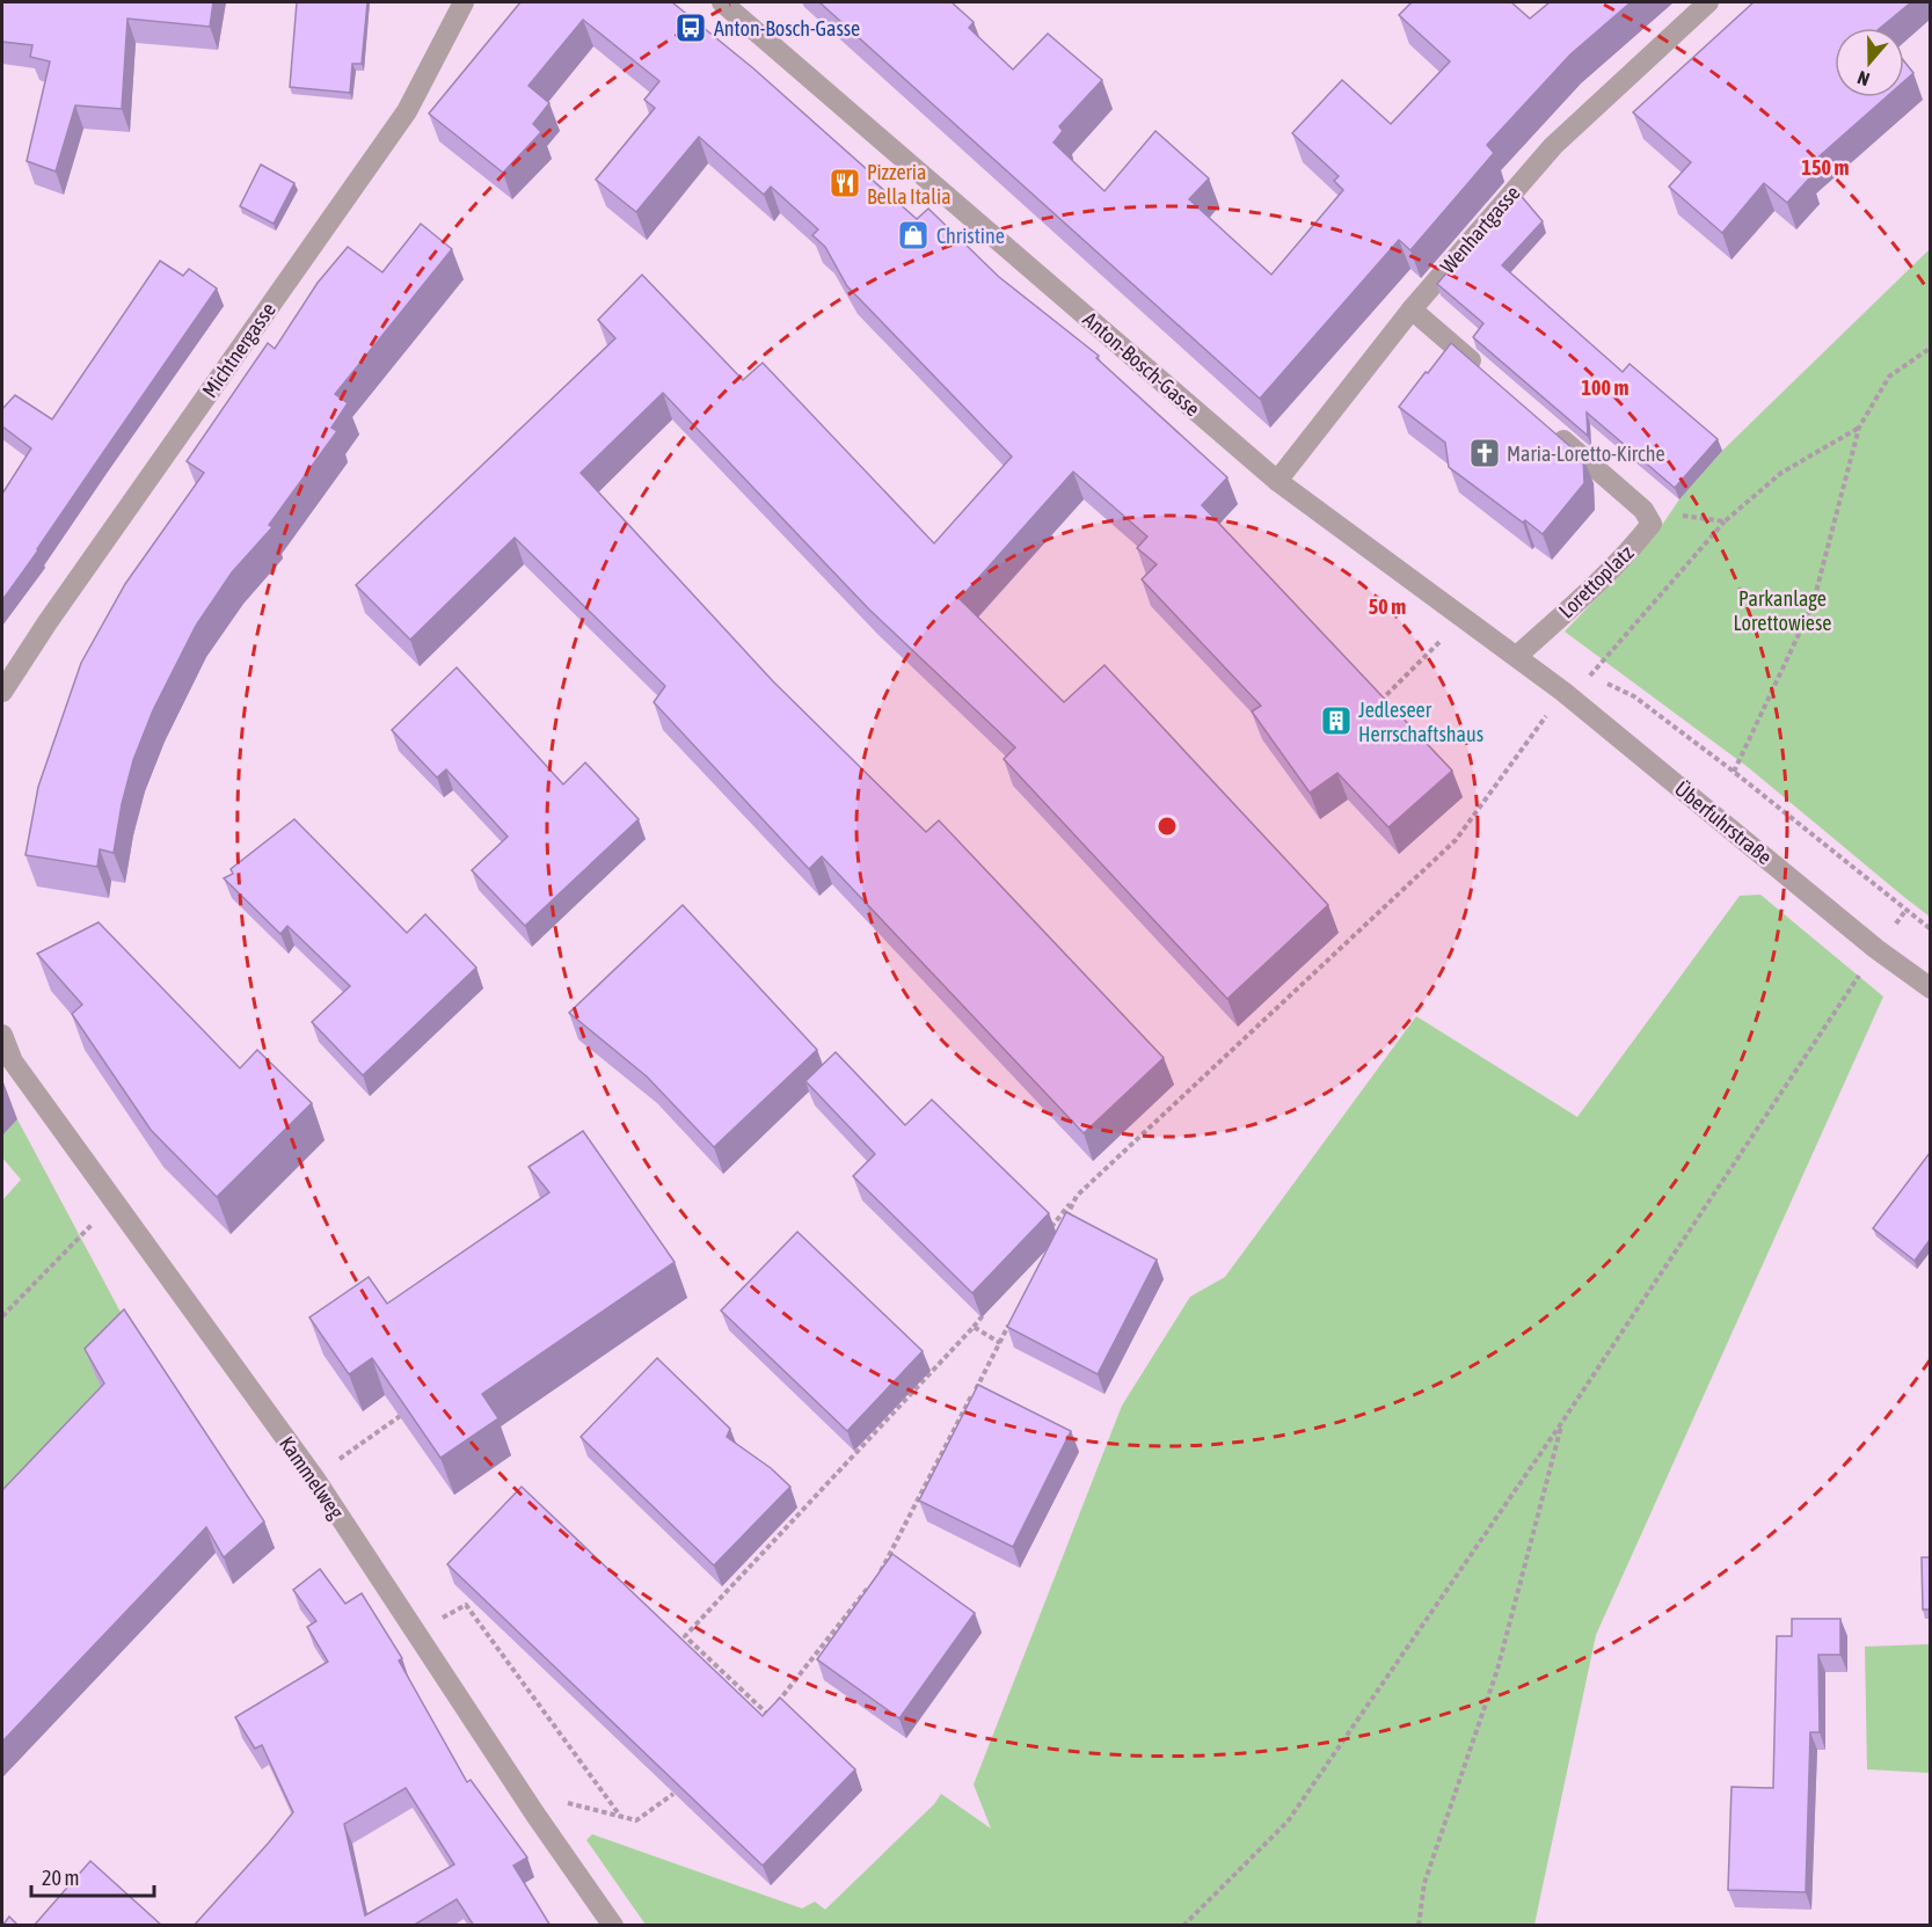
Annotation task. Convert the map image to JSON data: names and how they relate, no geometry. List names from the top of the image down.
{
  "streets": {
    "street": [
      "Wenhartgasse",
      "Michtnergasse",
      "Anton-Bosch-Gasse",
      "Lorettoplatz",
      "Überfuhrstraße",
      "Kammelweg"
    ]
  },
  "crossings": [
    ["Wenhartgasse", "Anton-Bosch-Gasse"],
    ["Lorettoplatz", "Überfuhrstraße"]
  ],
  "parks": ["Parkanlage Lorettowiese"],
  "places": {
    "bus stop": ["Anton-Bosch-Gasse"],
    "restaurant": ["Pizzeria Bella Italia"],
    "shop": ["Christine"],
    "church": ["Maria-Loretto-Kirche"],
    "building": ["Jedleseer Herrschaftshaus"]
  },
  "scale_bar": "20 m",
  "north": "bottom",
  "rings": ["150 m", "100 m", "50 m"]
}
